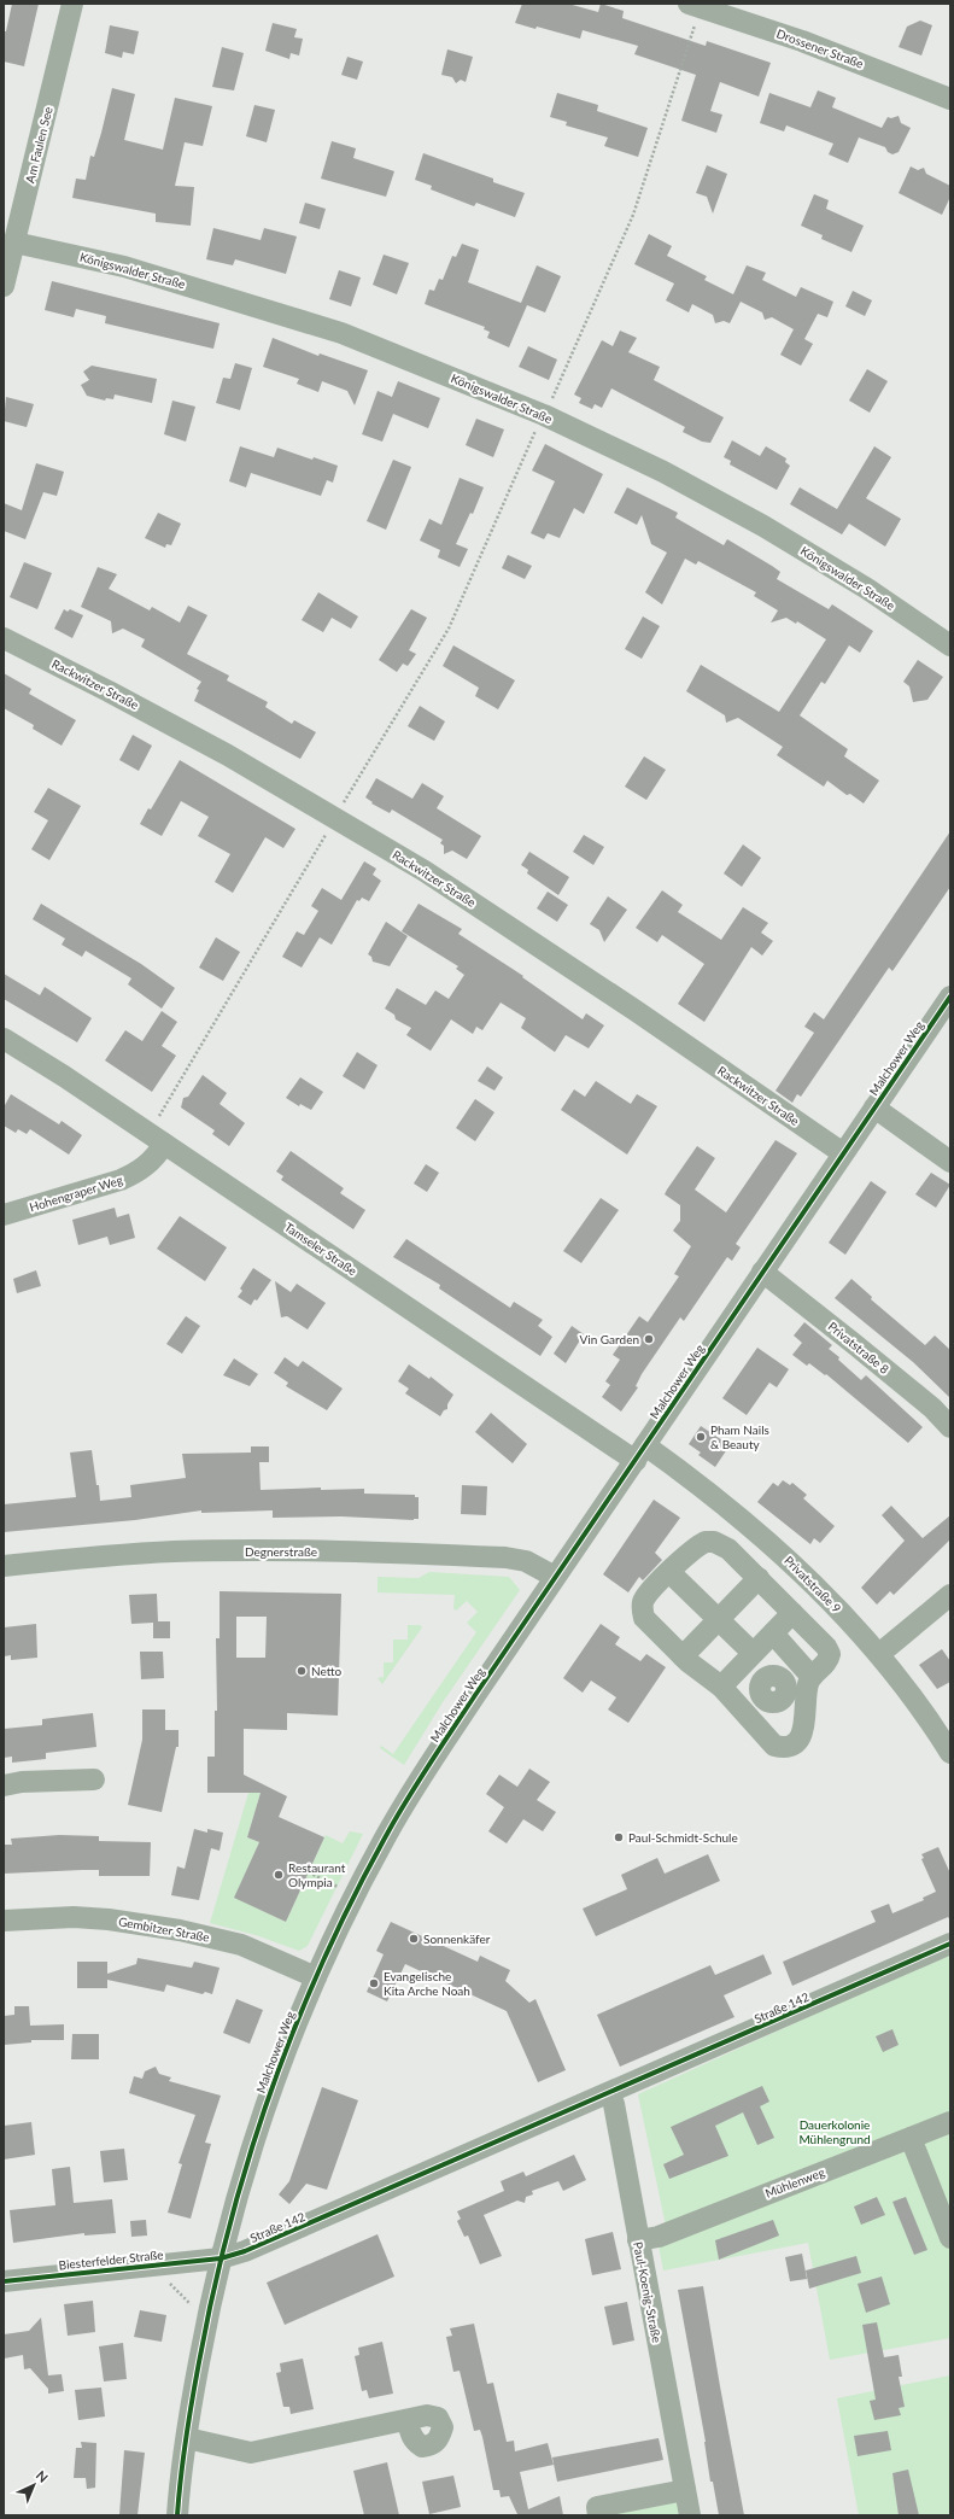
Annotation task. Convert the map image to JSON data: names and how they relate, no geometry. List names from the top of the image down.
{
  "streets": {
    "street": [
      "Drossener Straße",
      "Am Faulen See",
      "Königswalder Straße",
      "Rackwitzer Straße",
      "Malchower Weg",
      "Hohengraper Weg",
      "Tamseler Straße",
      "Privatstraße 8",
      "Degnerstraße",
      "Privatstraße 9",
      "Gembitzer Straße",
      "Straße 142",
      "Mühlenweg",
      "Biesterfelder Straße",
      "Paul-Koenig-Straße"
    ]
  },
  "crossings": [
    ["Am Faulen See", "Königswalder Straße"],
    ["Rackwitzer Straße", "Malchower Weg"],
    ["Malchower Weg", "Tamseler Straße"],
    ["Malchower Weg", "Privatstraße 8"],
    ["Malchower Weg", "Degnerstraße"],
    ["Malchower Weg", "Privatstraße 9"],
    ["Malchower Weg", "Gembitzer Straße"],
    ["Malchower Weg", "Straße 142"],
    ["Malchower Weg", "Biesterfelder Straße"],
    ["Hohengraper Weg", "Tamseler Straße"],
    ["Tamseler Straße", "Privatstraße 9"],
    ["Straße 142", "Biesterfelder Straße"],
    ["Straße 142", "Paul-Koenig-Straße"],
    ["Mühlenweg", "Paul-Koenig-Straße"]
  ],
  "parks": ["Dauerkolonie Mühlengrund"],
  "places": [
    "Vin Garden",
    "Pham Nails & Beauty",
    "Netto",
    "Paul-Schmidt-Schule",
    "Restaurant Olympia",
    "Sonnenkäfer",
    "Evangelische Kita Arche Noah"
  ],
  "north": "top right"
}
